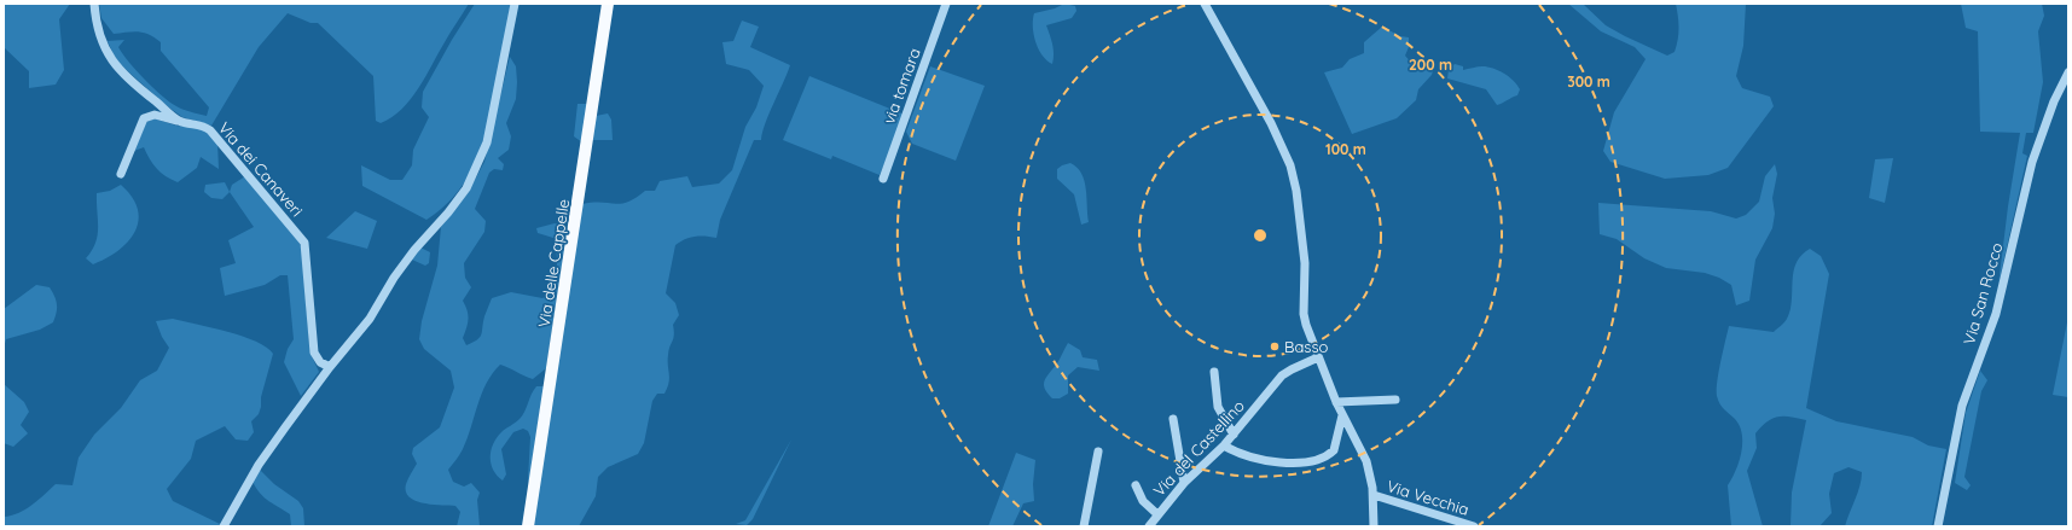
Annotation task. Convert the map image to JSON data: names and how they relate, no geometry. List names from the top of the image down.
{
  "streets": {
    "main road": ["Via delle Cappelle"],
    "street": [
      "via tomara",
      "Via dei Canaveri",
      "Via San Rocco",
      "Via del Castellino",
      "Via Vecchia"
    ]
  },
  "places": ["Basso"],
  "rings": ["200 m", "300 m", "100 m"]
}
